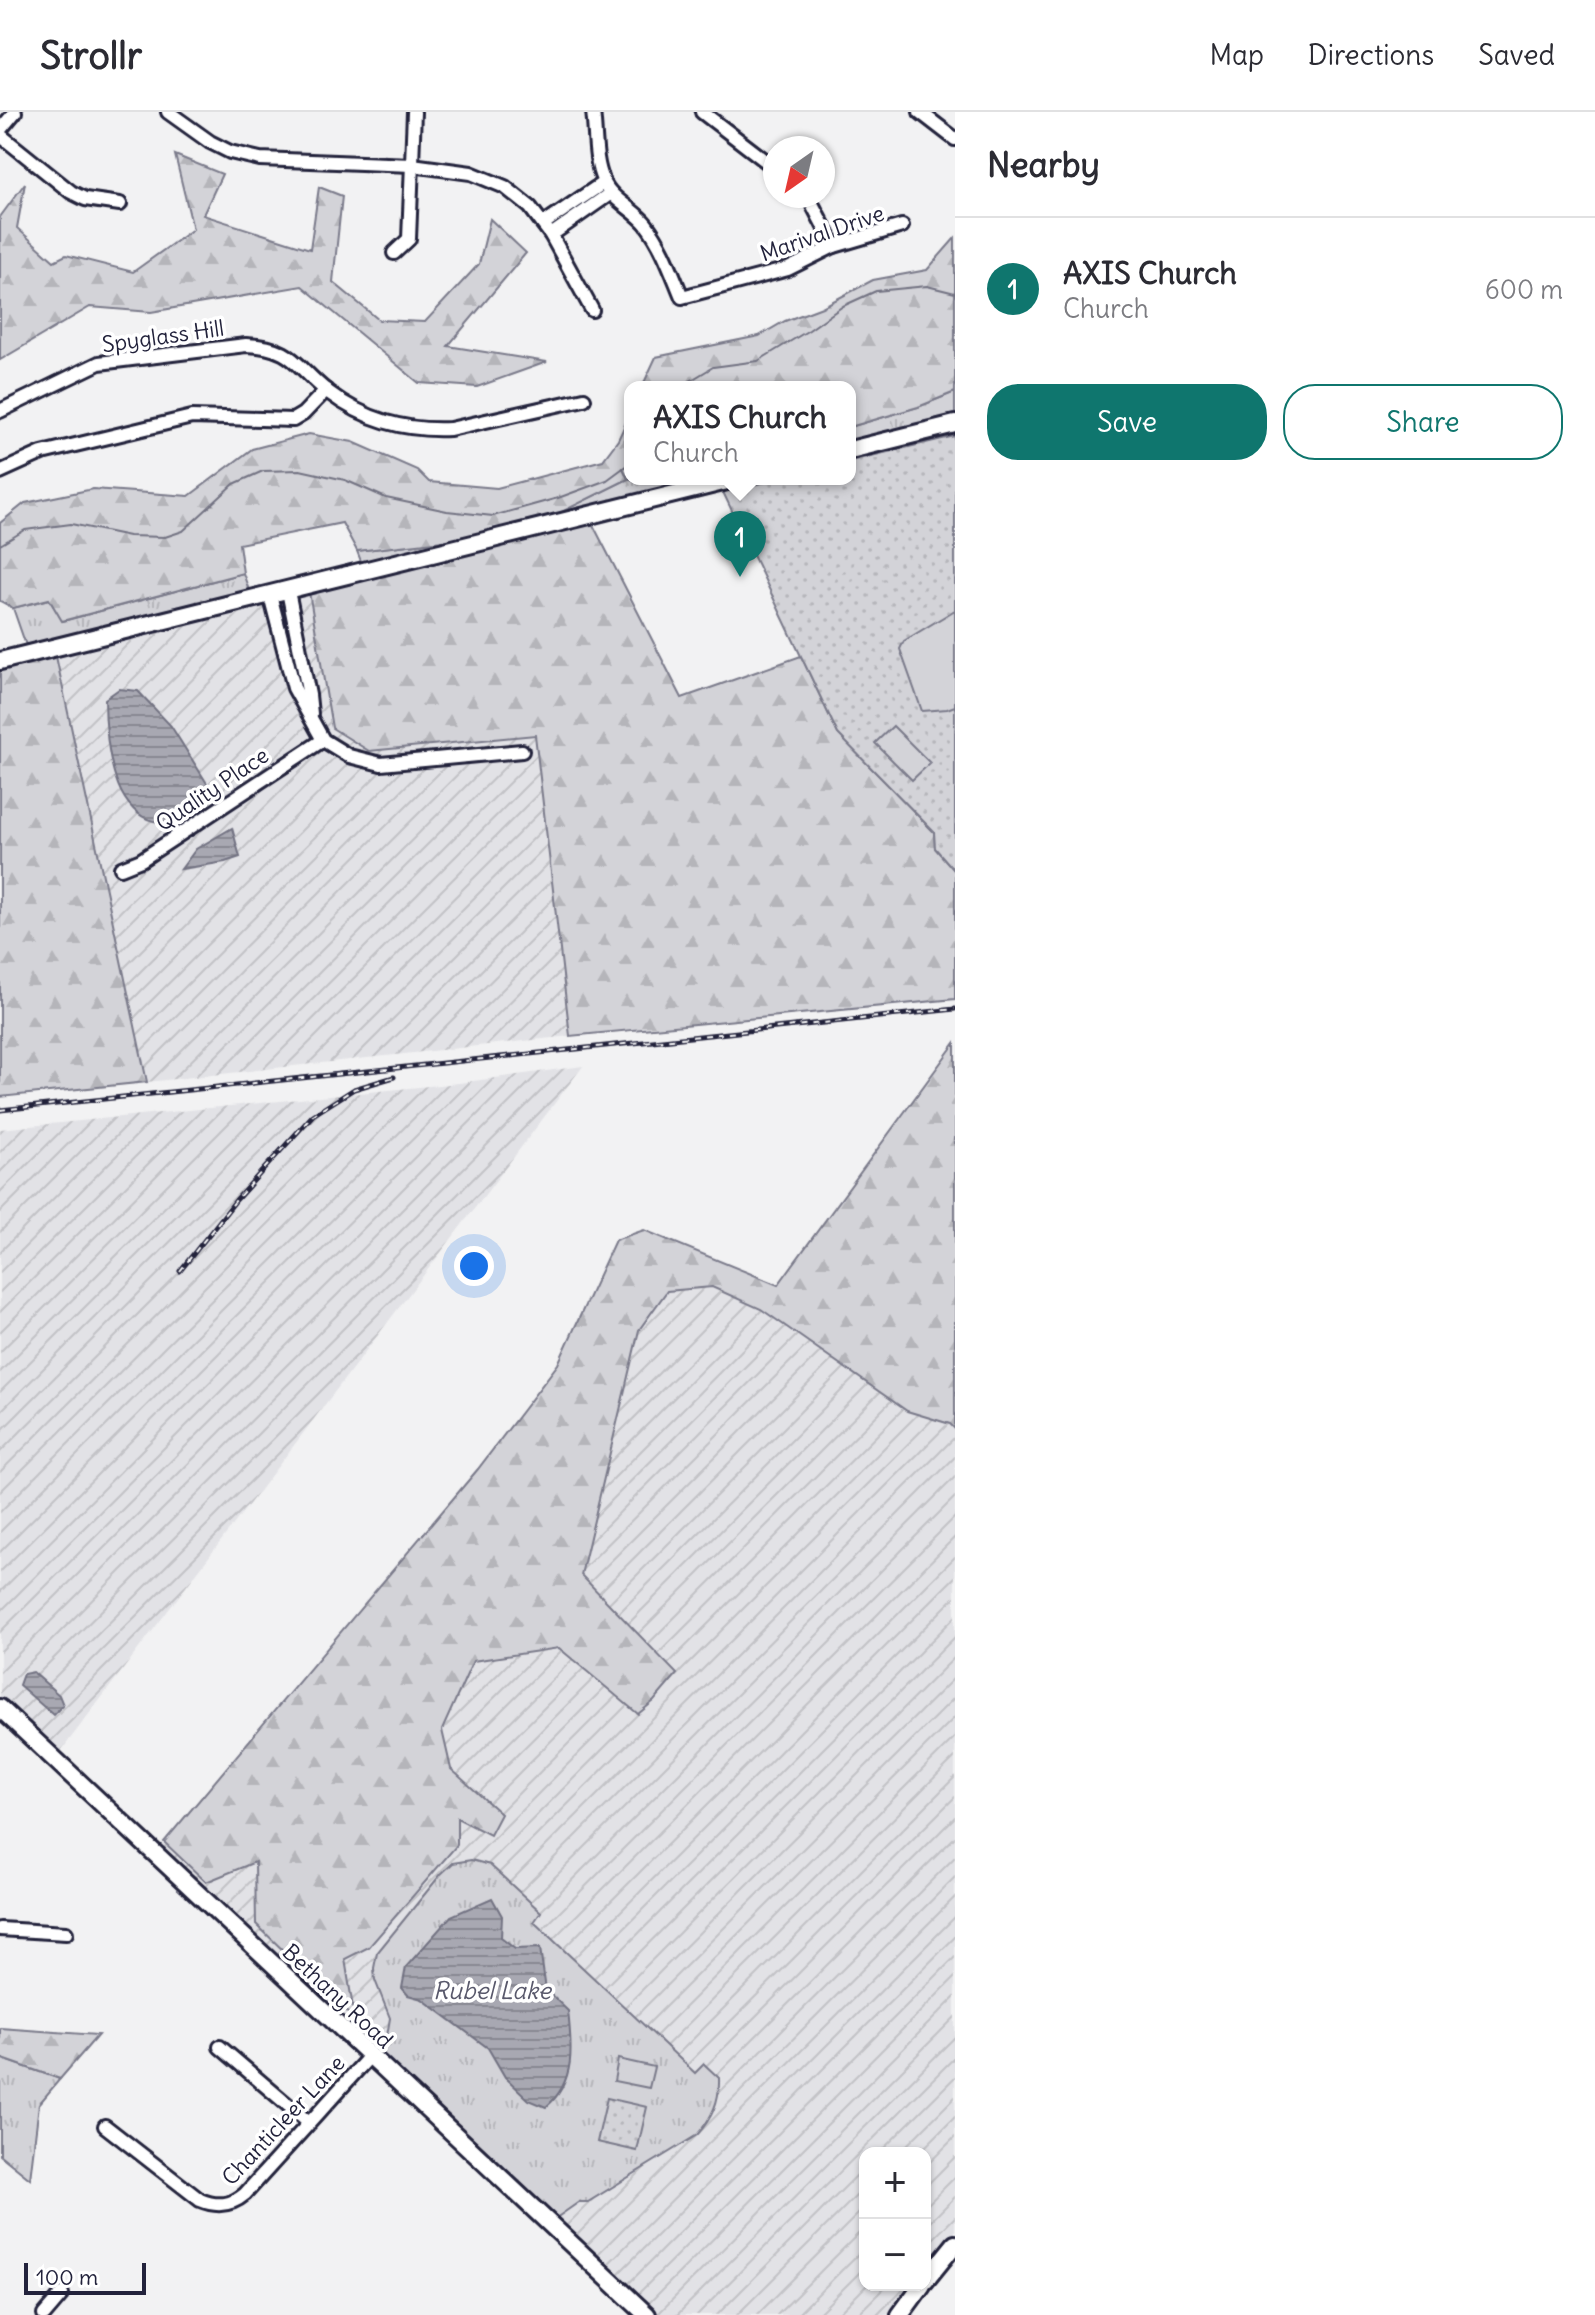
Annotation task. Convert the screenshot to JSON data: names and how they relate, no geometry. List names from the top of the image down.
{
  "streets": {
    "main road": ["Bethany Road"],
    "street": [
      "Marival Drive",
      "Spyglass Hill",
      "Quality Place",
      "Chanticleer Lane"
    ]
  },
  "crossings": [
    ["Bethany Road", "Chanticleer Lane"]
  ],
  "water": ["Rubel Lake"],
  "scale_bar": "100 m",
  "north": "bottom left",
  "page": {
    "header": "Strollr",
    "nav": ["Map", "Directions", "Saved"],
    "heading": "Nearby",
    "list": [
      {
        "mark": "1",
        "name": "AXIS Church",
        "note": "Church",
        "value": "600 m"
      }
    ],
    "buttons": ["Save", "Share"],
    "popup": ["AXIS Church", "Church"],
    "pins": "1",
    "map_buttons": ["+", "−"],
    "scale": "100 m"
  }
}
